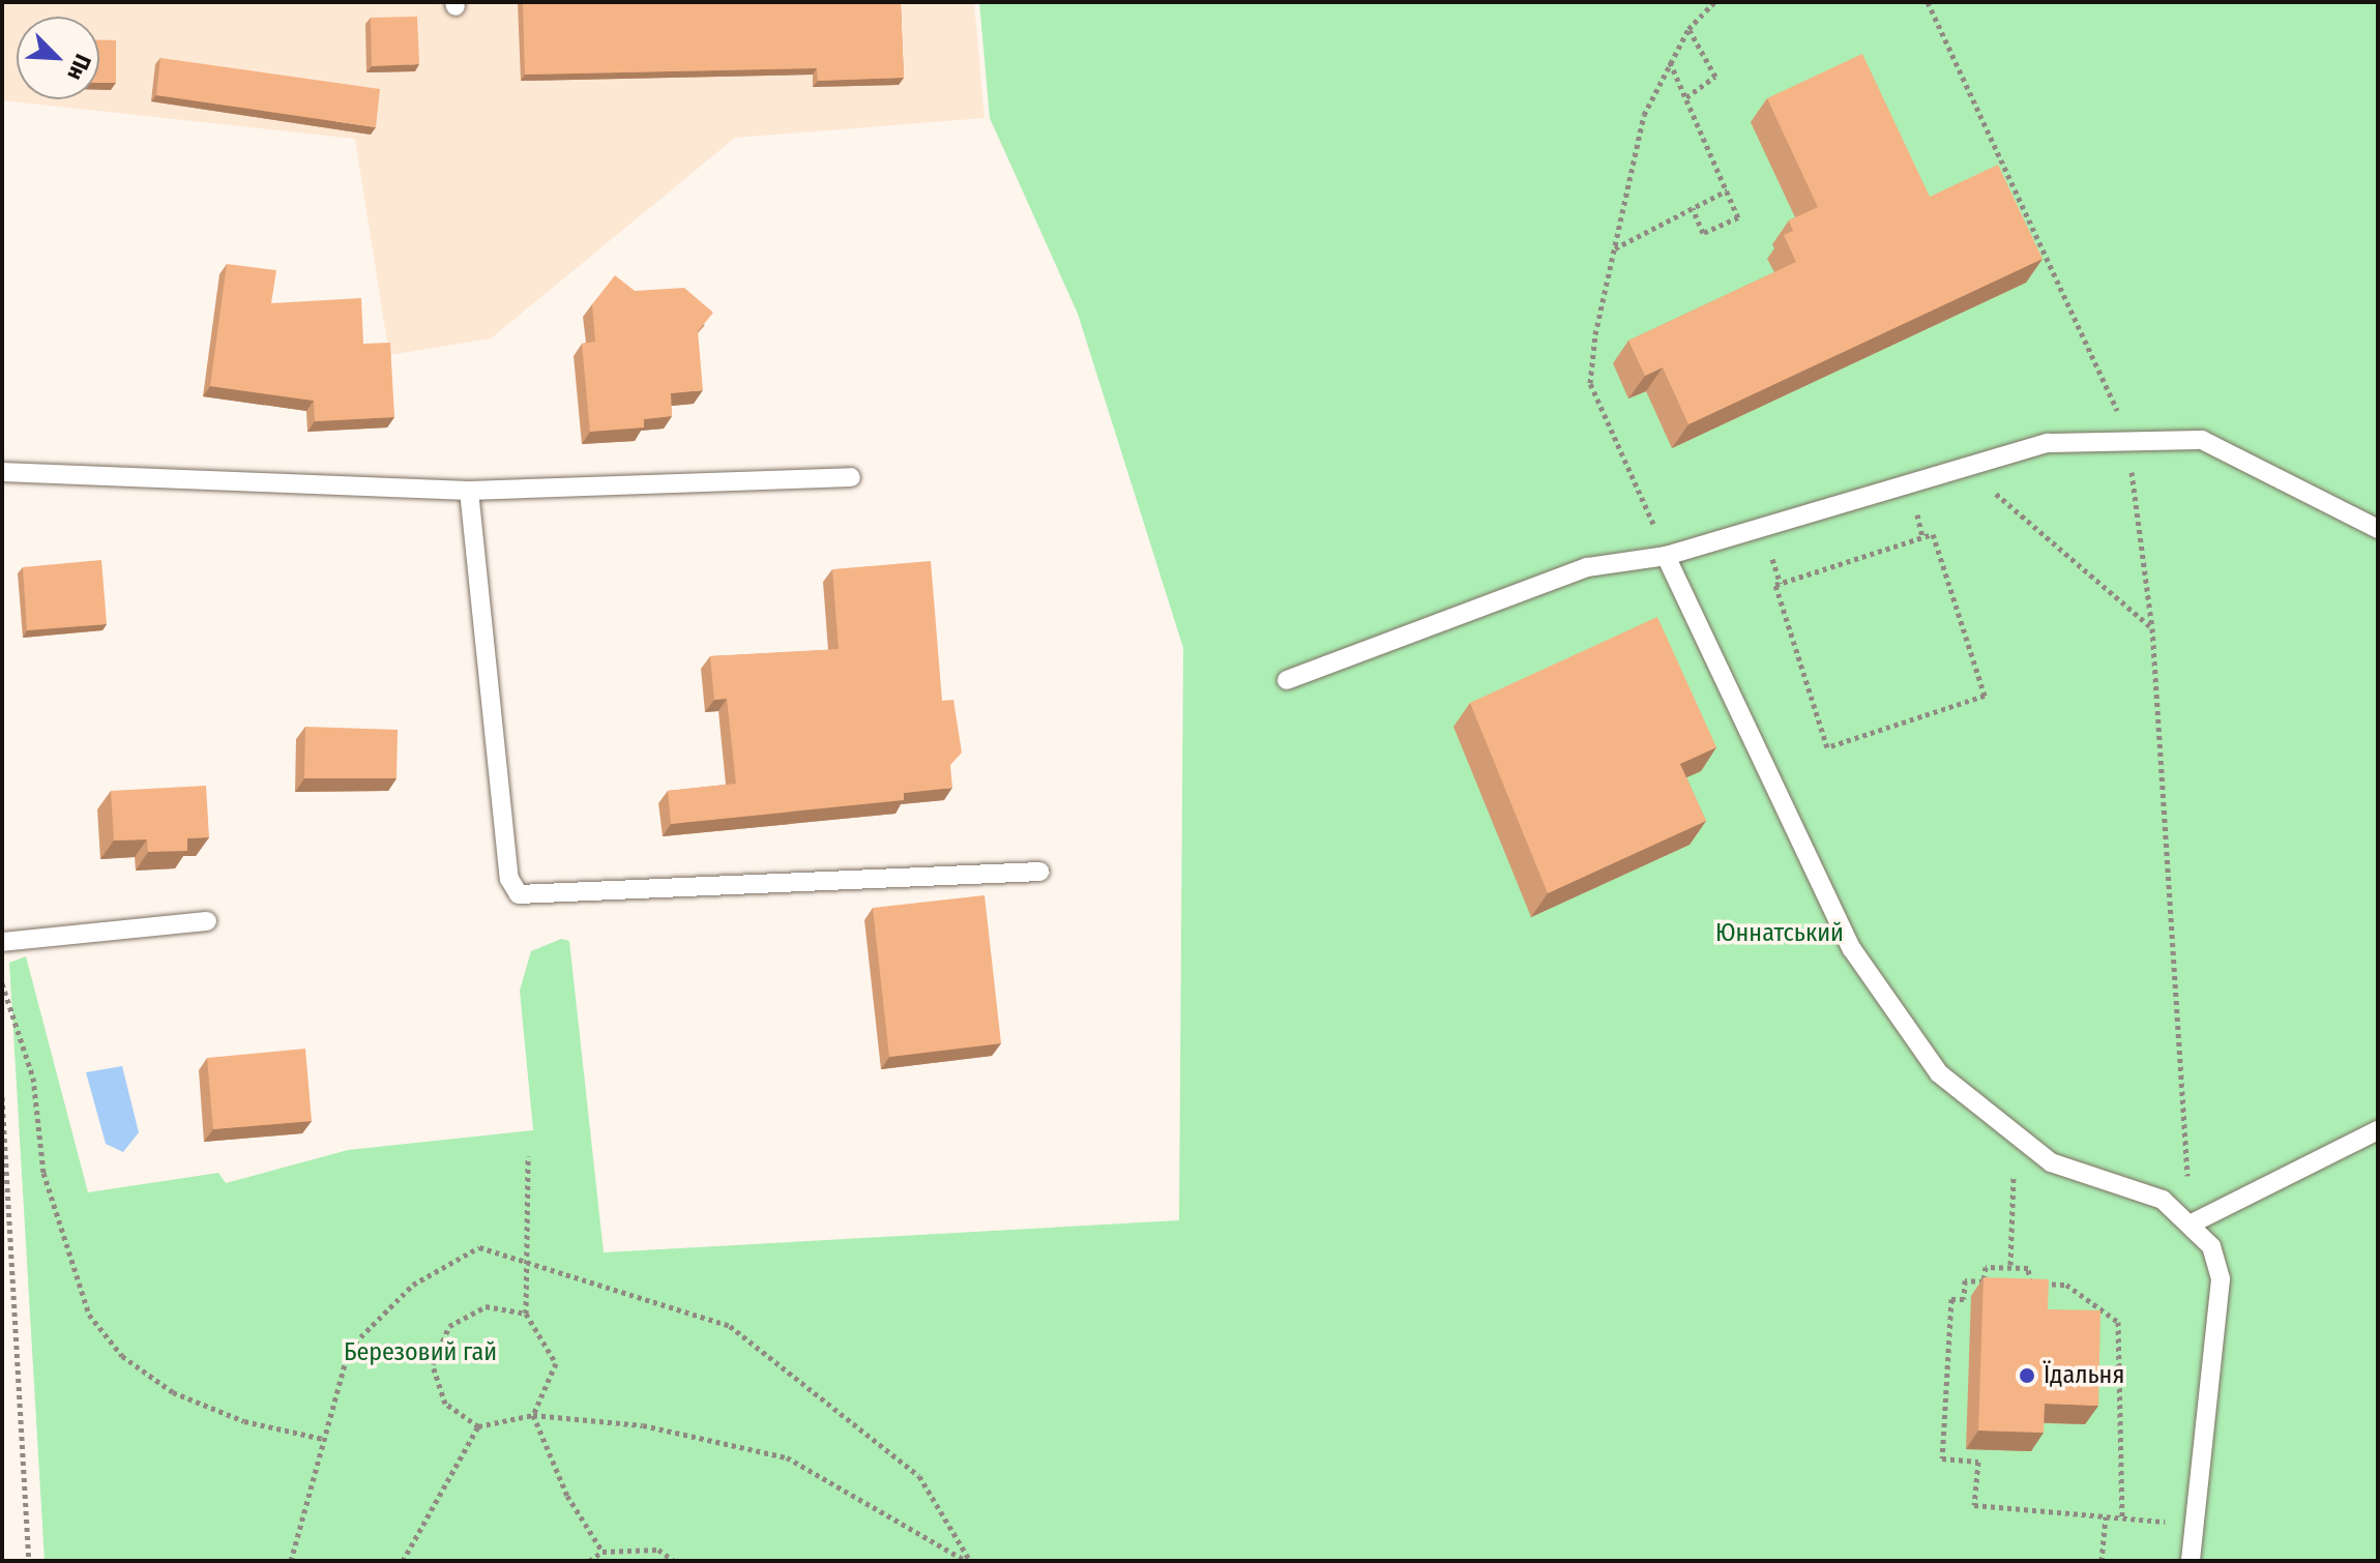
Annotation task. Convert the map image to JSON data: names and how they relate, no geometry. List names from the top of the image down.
{
  "parks": ["Юннатський", "Березовий гай"],
  "places": ["Їдальня"],
  "north": "bottom right"
}
